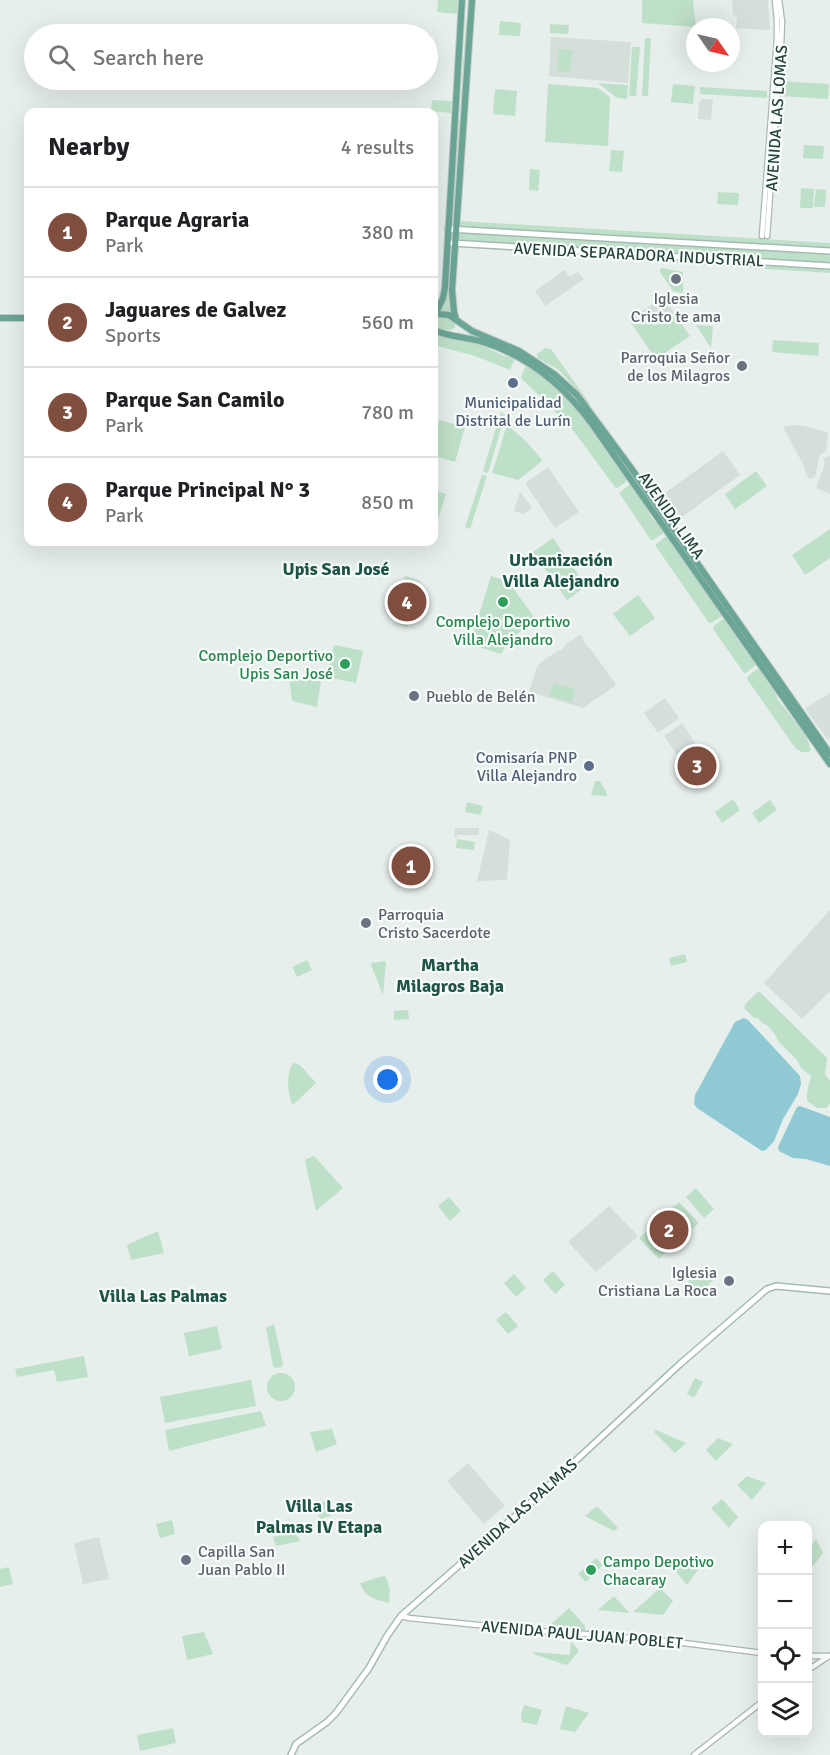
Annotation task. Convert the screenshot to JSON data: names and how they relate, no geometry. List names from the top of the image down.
{
  "streets": {
    "main road": ["AVENIDA SEPARADORA INDUSTRIAL", "AVENIDA LIMA", "AVENIDA LAS PALMAS"],
    "street": ["AVENIDA LAS LOMAS", "AVENIDA PAUL JUAN POBLET"]
  },
  "crossings": [
    ["AVENIDA LAS PALMAS", "AVENIDA PAUL JUAN POBLET"]
  ],
  "districts": [
    "Urbanización Villa Alejandro",
    "Upis San José",
    "Martha Milagros Baja",
    "Villa Las Palmas",
    "Villa Las Palmas IV Etapa"
  ],
  "places": [
    "Iglesia Cristo te ama",
    "Parroquia Señor de los Milagros",
    "Municipalidad Distrital de Lurín",
    "Complejo Deportivo Villa Alejandro",
    "Complejo Deportivo Upis San José",
    "Pueblo de Belén",
    "Comisaría PNP Villa Alejandro",
    "Parroquia Cristo Sacerdote",
    "Iglesia Cristiana La Roca",
    "Capilla San Juan Pablo II",
    "Campo Depotivo Chacaray"
  ],
  "north": "bottom right",
  "page": {
    "search": "Search here",
    "heading": ["Nearby", "4 results"],
    "list": [
      {
        "mark": "1",
        "name": "Parque Agraria",
        "note": "Park",
        "value": "380 m"
      },
      {
        "mark": "2",
        "name": "Jaguares de Galvez",
        "note": "Sports",
        "value": "560 m"
      },
      {
        "mark": "3",
        "name": "Parque San Camilo",
        "note": "Park",
        "value": "780 m"
      },
      {
        "mark": "4",
        "name": "Parque Principal N° 3",
        "note": "Park",
        "value": "850 m"
      }
    ],
    "pins": [
      "4",
      "3",
      "1",
      "2"
    ],
    "map_buttons": ["+", "−"]
  }
}
